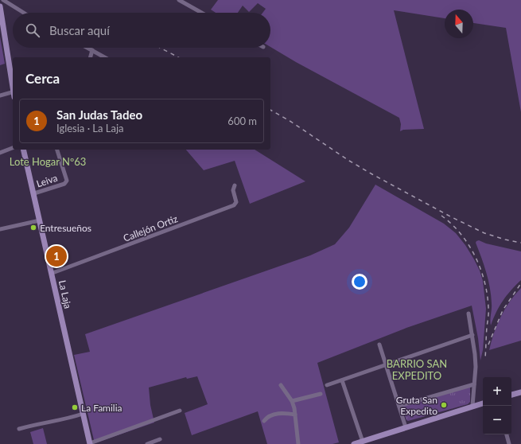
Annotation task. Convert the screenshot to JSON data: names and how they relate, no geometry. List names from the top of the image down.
{
  "streets": {
    "main road": ["La Laja"],
    "street": ["Leiva", "Callejón Ortiz"]
  },
  "crossings": [
    ["Leiva", "La Laja"],
    ["Callejón Ortiz", "La Laja"]
  ],
  "districts": ["Lote Hogar Nº63", "BARRIO SAN EXPEDITO"],
  "places": ["Entresueños", "Gruta San Expedito", "La Familia"],
  "north": "top",
  "page": {
    "search": "Buscar aquí",
    "heading": "Cerca",
    "list": [
      {
        "mark": "1",
        "name": "San Judas Tadeo",
        "note": "Iglesia · La Laja",
        "value": "600 m"
      }
    ],
    "pins": "1",
    "map_buttons": ["+", "−"]
  }
}
